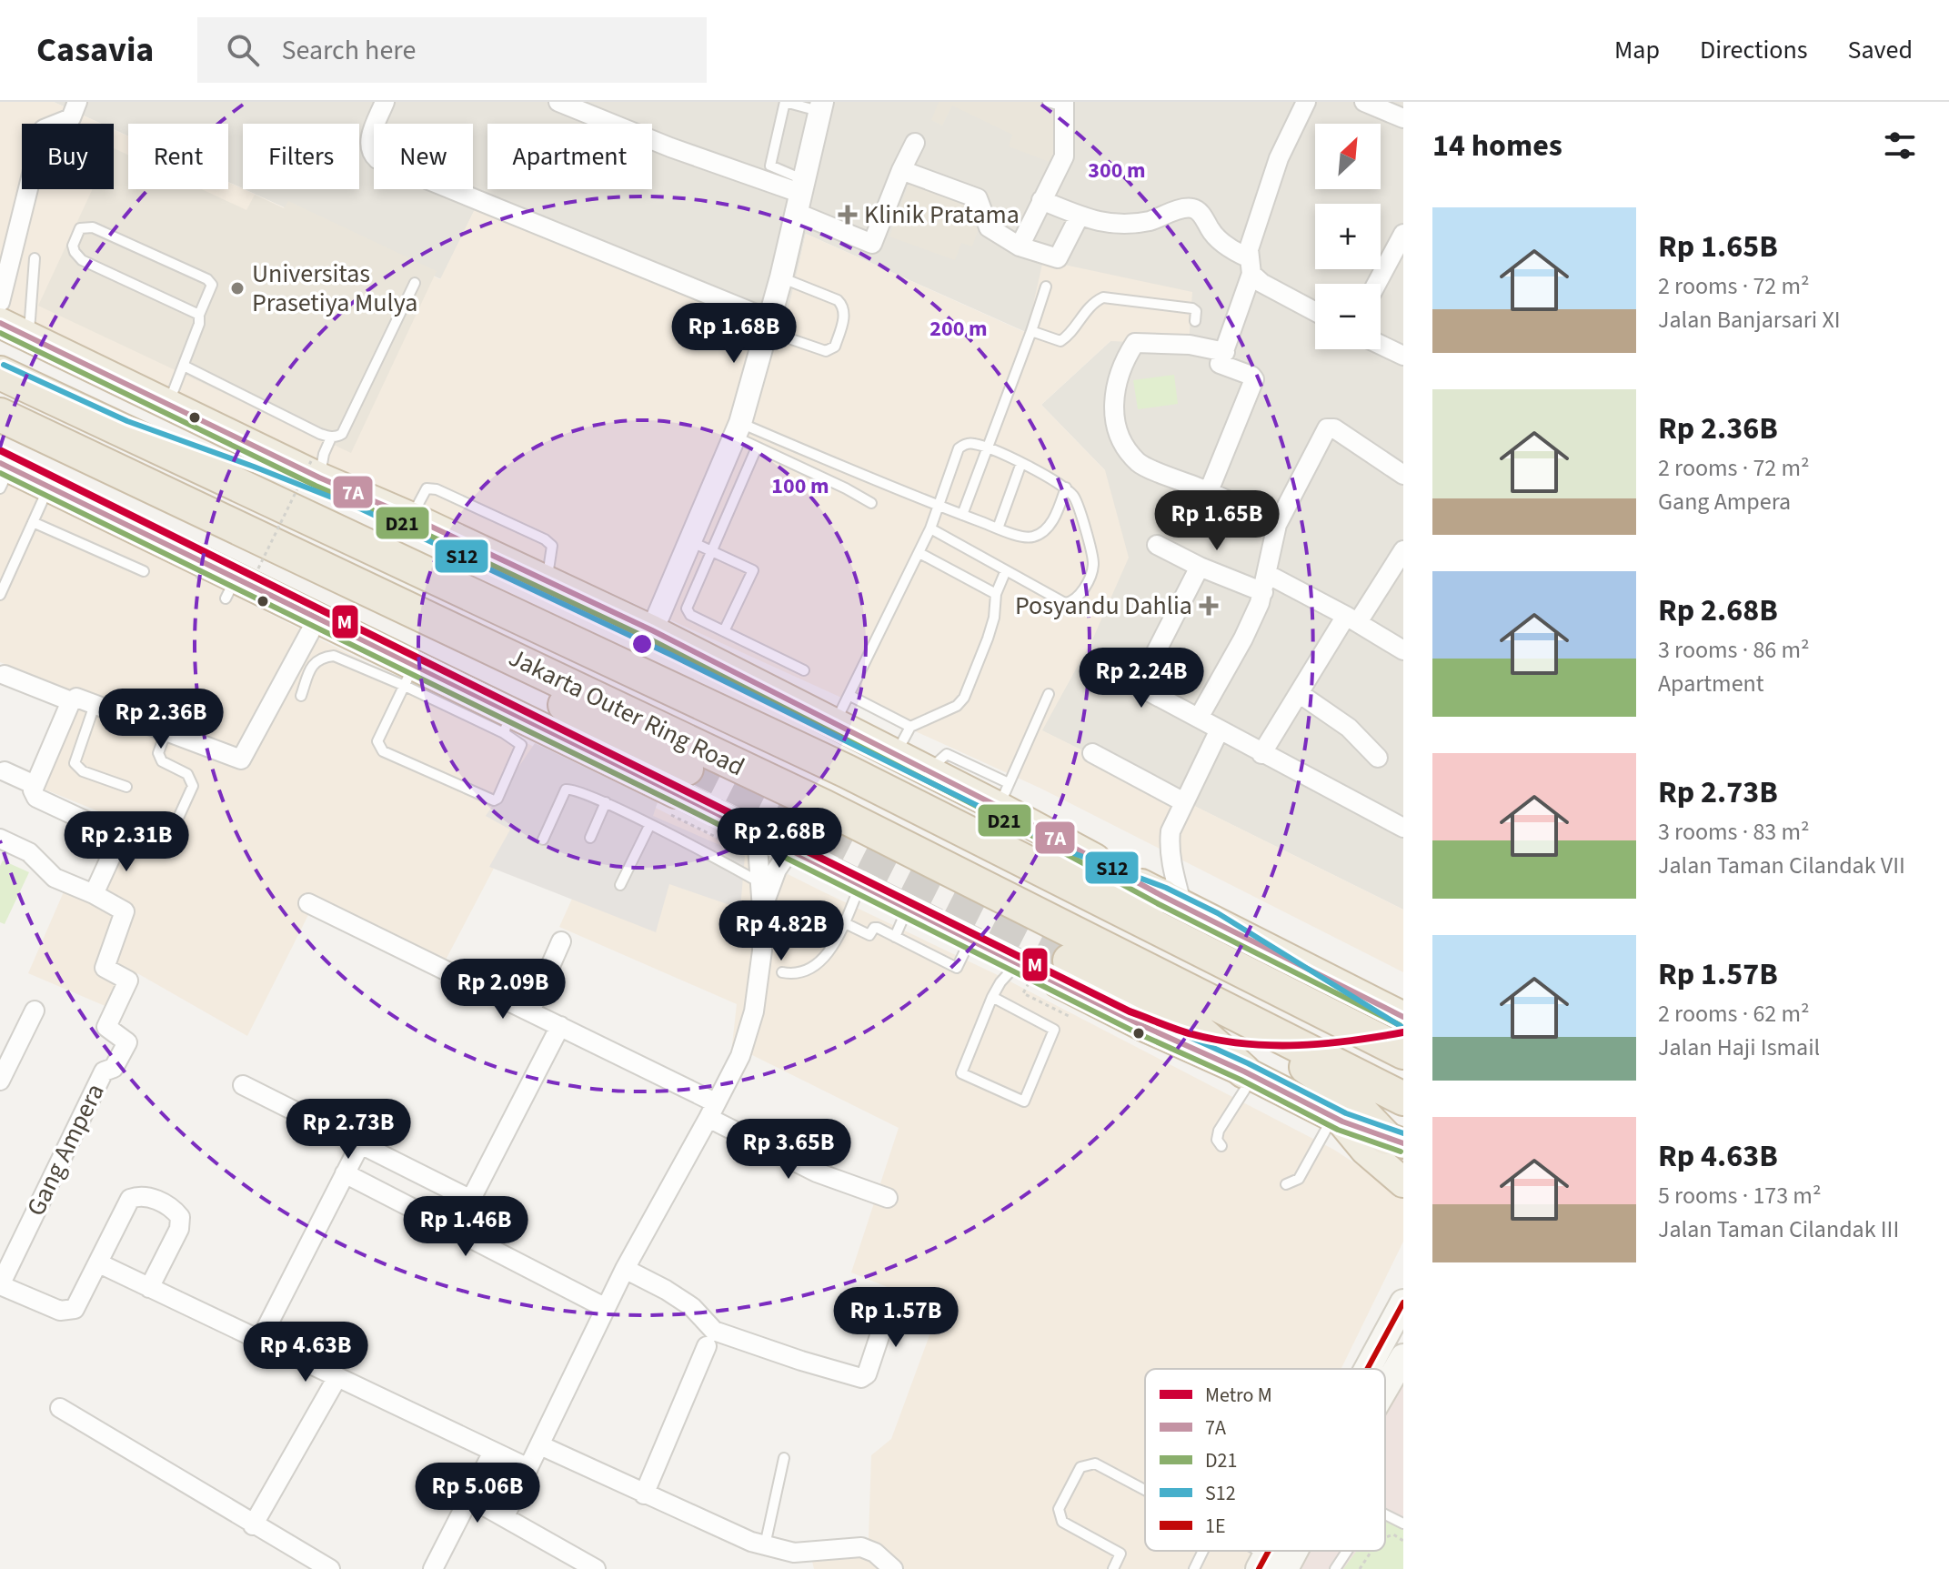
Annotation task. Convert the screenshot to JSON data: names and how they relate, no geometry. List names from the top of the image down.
{
  "streets": {
    "highway": ["Jakarta Outer Ring Road"],
    "street": ["Gang Ampera"]
  },
  "places": {
    "health": ["Klinik Pratama", "Posyandu Dahlia"],
    "other": ["Universitas Prasetiya Mulya"]
  },
  "lines": [
    "transit line 7A",
    "transit line D21",
    "transit line S12",
    "metro line M",
    "transit line 1E"
  ],
  "legend": [
    "Metro M",
    "7A",
    "D21",
    "S12",
    "1E"
  ],
  "north": "top right",
  "page": {
    "header": "Casavia",
    "search": "Search here",
    "nav": ["Map", "Directions", "Saved"],
    "heading": "14 homes",
    "map_buttons": ["+", "−"],
    "chip": [
      "Buy",
      "Rent",
      "Filters",
      "New",
      "Apartment"
    ],
    "list": [
      {
        "name": "Rp 1.65B",
        "note": "2 rooms · 72 m² · Jalan Banjarsari XI"
      },
      {
        "name": "Rp 2.36B",
        "note": "2 rooms · 72 m² · Gang Ampera"
      },
      {
        "name": "Rp 2.68B",
        "note": "3 rooms · 86 m² · Apartment"
      },
      {
        "name": "Rp 2.73B",
        "note": "3 rooms · 83 m² · Jalan Taman Cilandak VII"
      },
      {
        "name": "Rp 1.57B",
        "note": "2 rooms · 62 m² · Jalan Haji Ismail"
      },
      {
        "name": "Rp 4.63B",
        "note": "5 rooms · 173 m² · Jalan Taman Cilandak III"
      }
    ],
    "price": [
      "Rp 1.68B",
      "Rp 1.65B",
      "Rp 2.24B",
      "Rp 2.36B",
      "Rp 2.68B",
      "Rp 2.31B",
      "Rp 4.82B",
      "Rp 2.09B",
      "Rp 2.73B",
      "Rp 3.65B",
      "Rp 1.46B",
      "Rp 1.57B",
      "Rp 4.63B",
      "Rp 5.06B"
    ]
  },
  "rings": ["300 m", "200 m", "100 m"]
}
